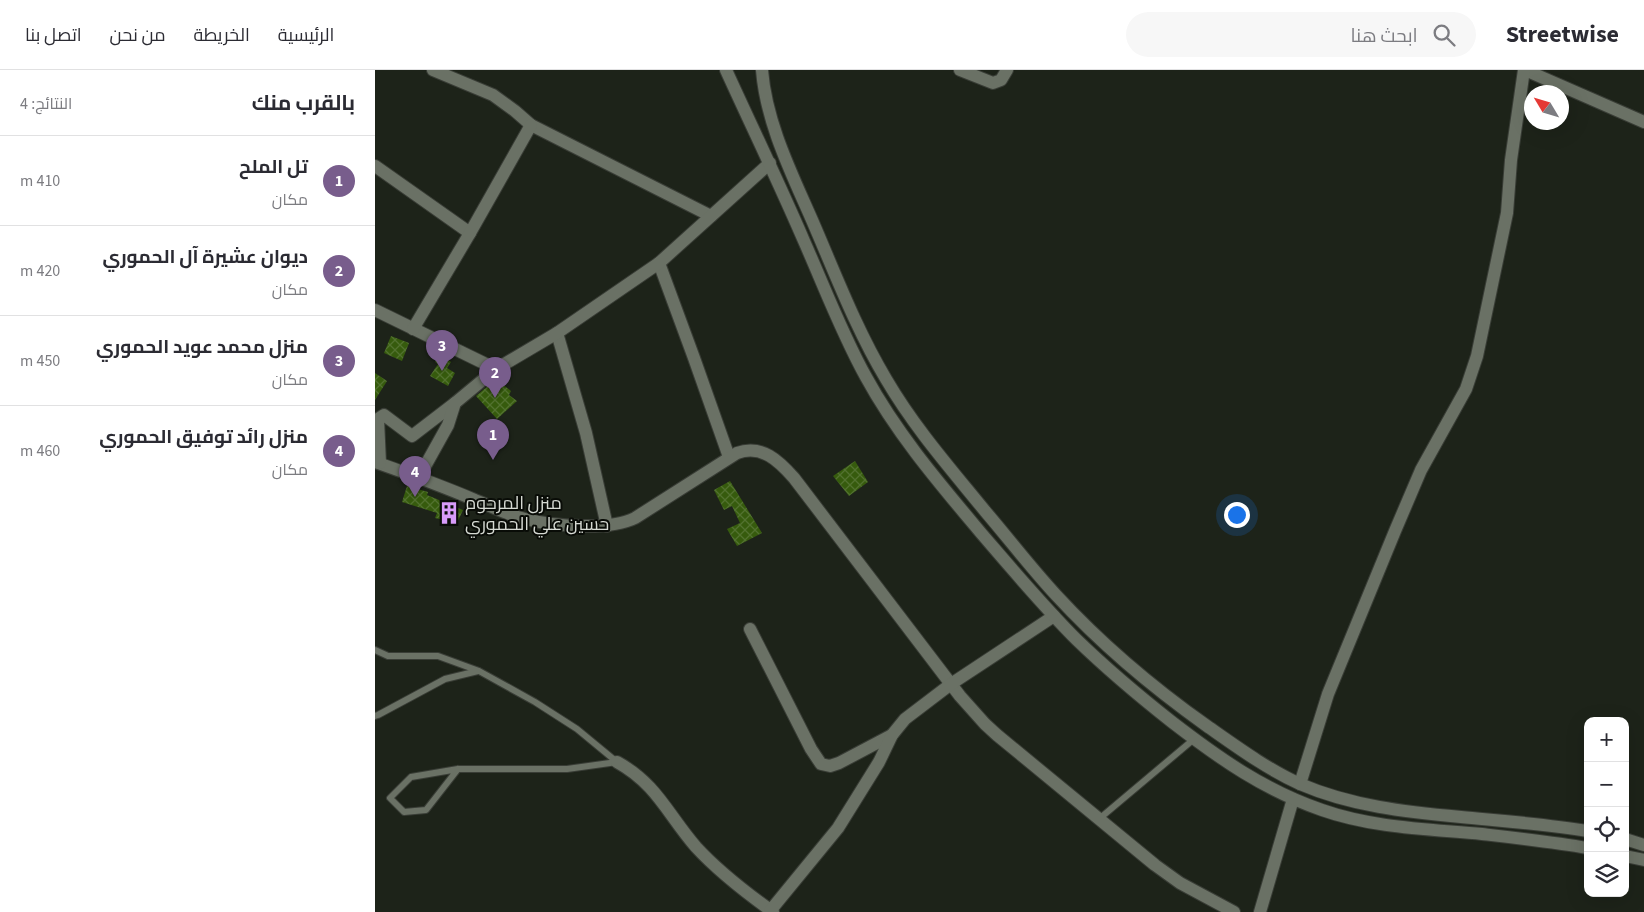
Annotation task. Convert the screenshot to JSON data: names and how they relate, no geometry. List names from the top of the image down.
{
  "places": {
    "building": ["منزل المرحوم حسين علي الحموري"]
  },
  "north": "top left",
  "page": {
    "header": "Streetwise",
    "search": "ابحث هنا",
    "nav": [
      "الرئيسية",
      "الخريطة",
      "من نحن",
      "اتصل بنا"
    ],
    "heading": ["بالقرب منك", "النتائج: 4"],
    "list": [
      {
        "mark": "1",
        "name": "تل الملح",
        "note": "مكان",
        "value": "410 m"
      },
      {
        "mark": "2",
        "name": "ديوان عشيرة آل الحموري",
        "note": "مكان",
        "value": "420 m"
      },
      {
        "mark": "3",
        "name": "منزل محمد عويد الحموري",
        "note": "مكان",
        "value": "450 m"
      },
      {
        "mark": "4",
        "name": "منزل رائد توفيق الحموري",
        "note": "مكان",
        "value": "460 m"
      }
    ],
    "pins": [
      "3",
      "2",
      "1",
      "4"
    ],
    "map_buttons": ["+", "−"]
  }
}
